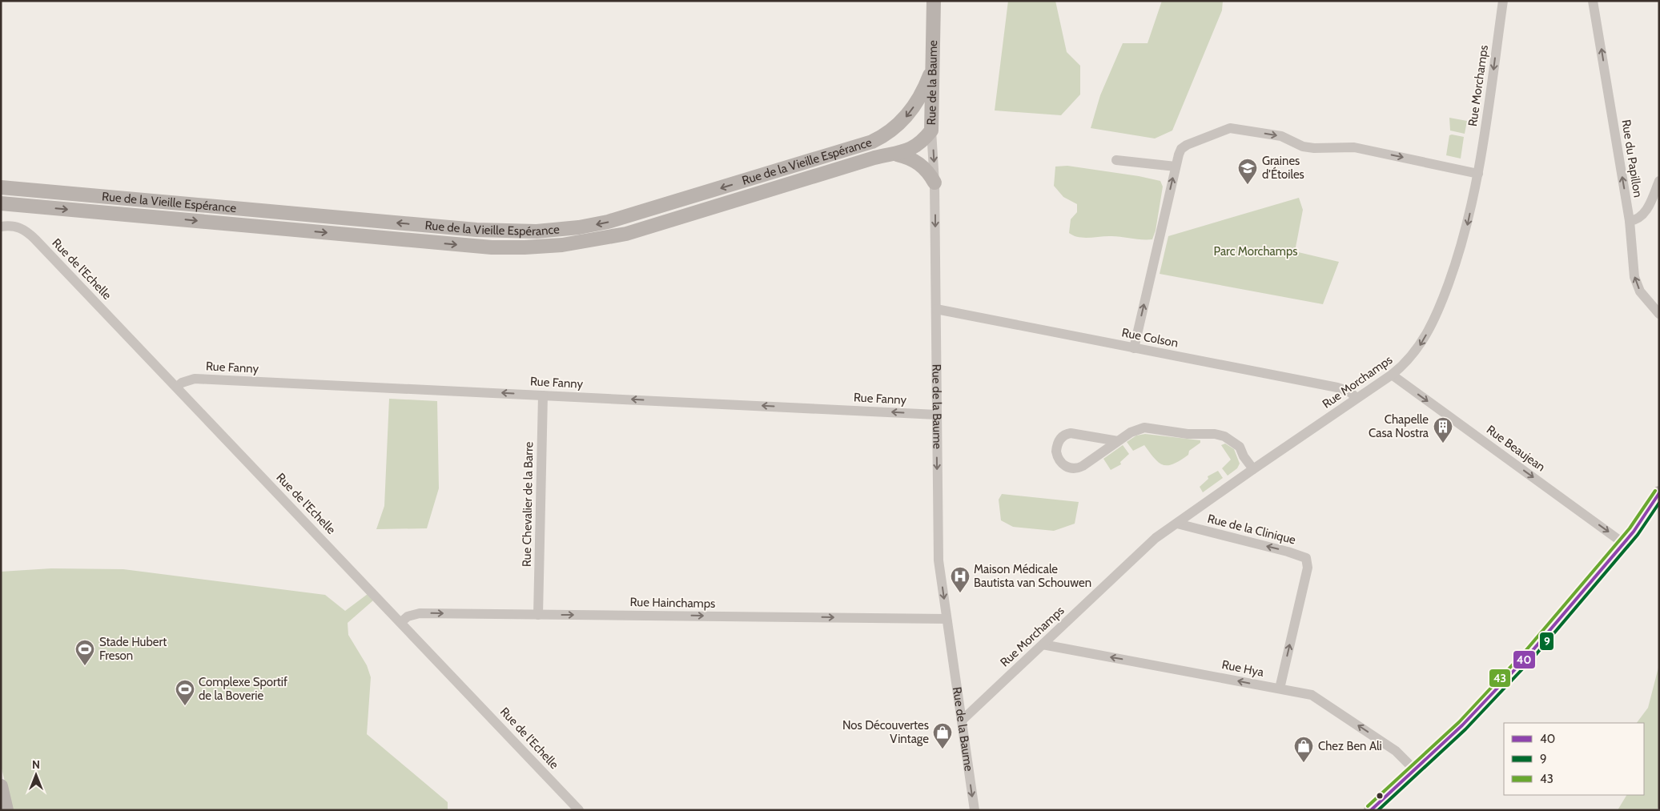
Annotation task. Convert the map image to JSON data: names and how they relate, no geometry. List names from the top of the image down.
{
  "streets": {
    "street": [
      "Rue de la Baume",
      "Rue Morchamps",
      "Rue du Papillon",
      "Rue de la Vieille Espérance",
      "Rue de l'Echelle",
      "Rue Colson",
      "Rue Fanny",
      "Rue Beaujean",
      "Rue Chevalier de la Barre",
      "Rue de la Clinique",
      "Rue Hainchamps",
      "Rue Hya"
    ]
  },
  "crossings": [
    ["Rue de la Baume", "Rue Morchamps"],
    ["Rue de la Baume", "Rue de la Vieille Espérance"],
    ["Rue de la Baume", "Rue Colson"],
    ["Rue de la Baume", "Rue Fanny"],
    ["Rue de la Baume", "Rue Hainchamps"],
    ["Rue Morchamps", "Rue Colson"],
    ["Rue Morchamps", "Rue Beaujean"],
    ["Rue Morchamps", "Rue de la Clinique"],
    ["Rue Morchamps", "Rue Hya"],
    ["Rue de l'Echelle", "Rue Fanny"],
    ["Rue de l'Echelle", "Rue Hainchamps"],
    ["Rue Fanny", "Rue Chevalier de la Barre"],
    ["Rue Chevalier de la Barre", "Rue Hainchamps"],
    ["Rue de la Clinique", "Rue Hya"]
  ],
  "one_way": [
    "Rue de la Baume",
    "Rue Morchamps",
    "Rue du Papillon",
    "Rue Fanny",
    "Rue Beaujean",
    "Rue Hainchamps",
    "Rue Hya"
  ],
  "parks": ["Parc Morchamps"],
  "places": {
    "school or university": ["Graines d'Étoiles"],
    "building": ["Chapelle Casa Nostra"],
    "hospital": ["Maison Médicale Bautista van Schouwen"],
    "sports": ["Stade Hubert Freson", "Complexe Sportif de la Boverie"],
    "shop": ["Nos Découvertes Vintage", "Chez Ben Ali"]
  },
  "lines": ["transit line 43", "transit line 40", "transit line 9"],
  "legend": ["40", "9", "43"],
  "north": "top"
}
